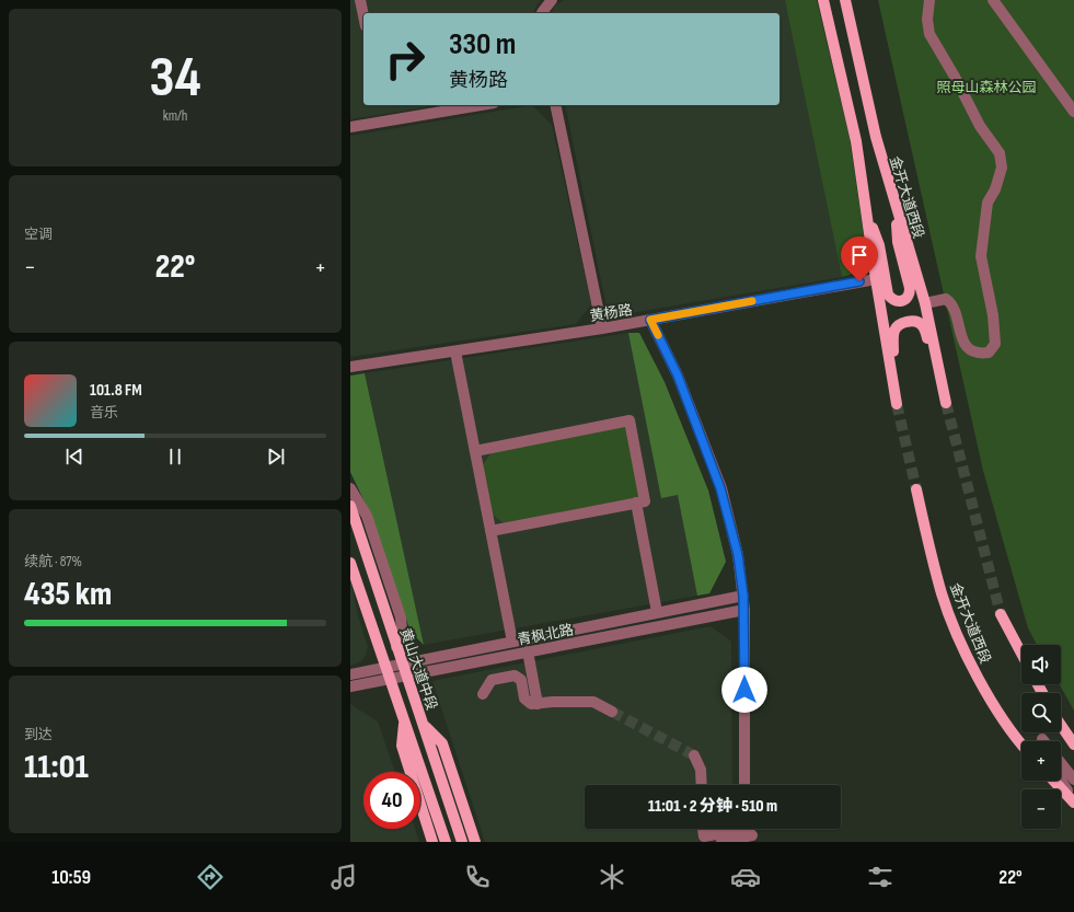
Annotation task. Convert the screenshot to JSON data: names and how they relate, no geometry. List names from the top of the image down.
{
  "streets": {
    "main road": ["金开大道西段", "黄山大道中段"],
    "street": ["黄杨路", "青枫北路"]
  },
  "crossings": [
    ["青枫北路", "黄山大道中段"]
  ],
  "parks": ["照母山森林公园"],
  "page": {
    "tile": [
      ["34", "km/h"],
      "空调",
      ["续航 · 87%", "435 km"],
      ["到达", "11:01"]
    ],
    "turn": ["330 m", "黄杨路"],
    "heat": ["−", "22°", "+"],
    "song": ["101.8 FM", "音乐"],
    "map_buttons": ["+", "−"],
    "limit": "40",
    "trip": "11:01 · 2 分钟 · 510 m",
    "tabs": ["10:59", "22°"]
  }
}
